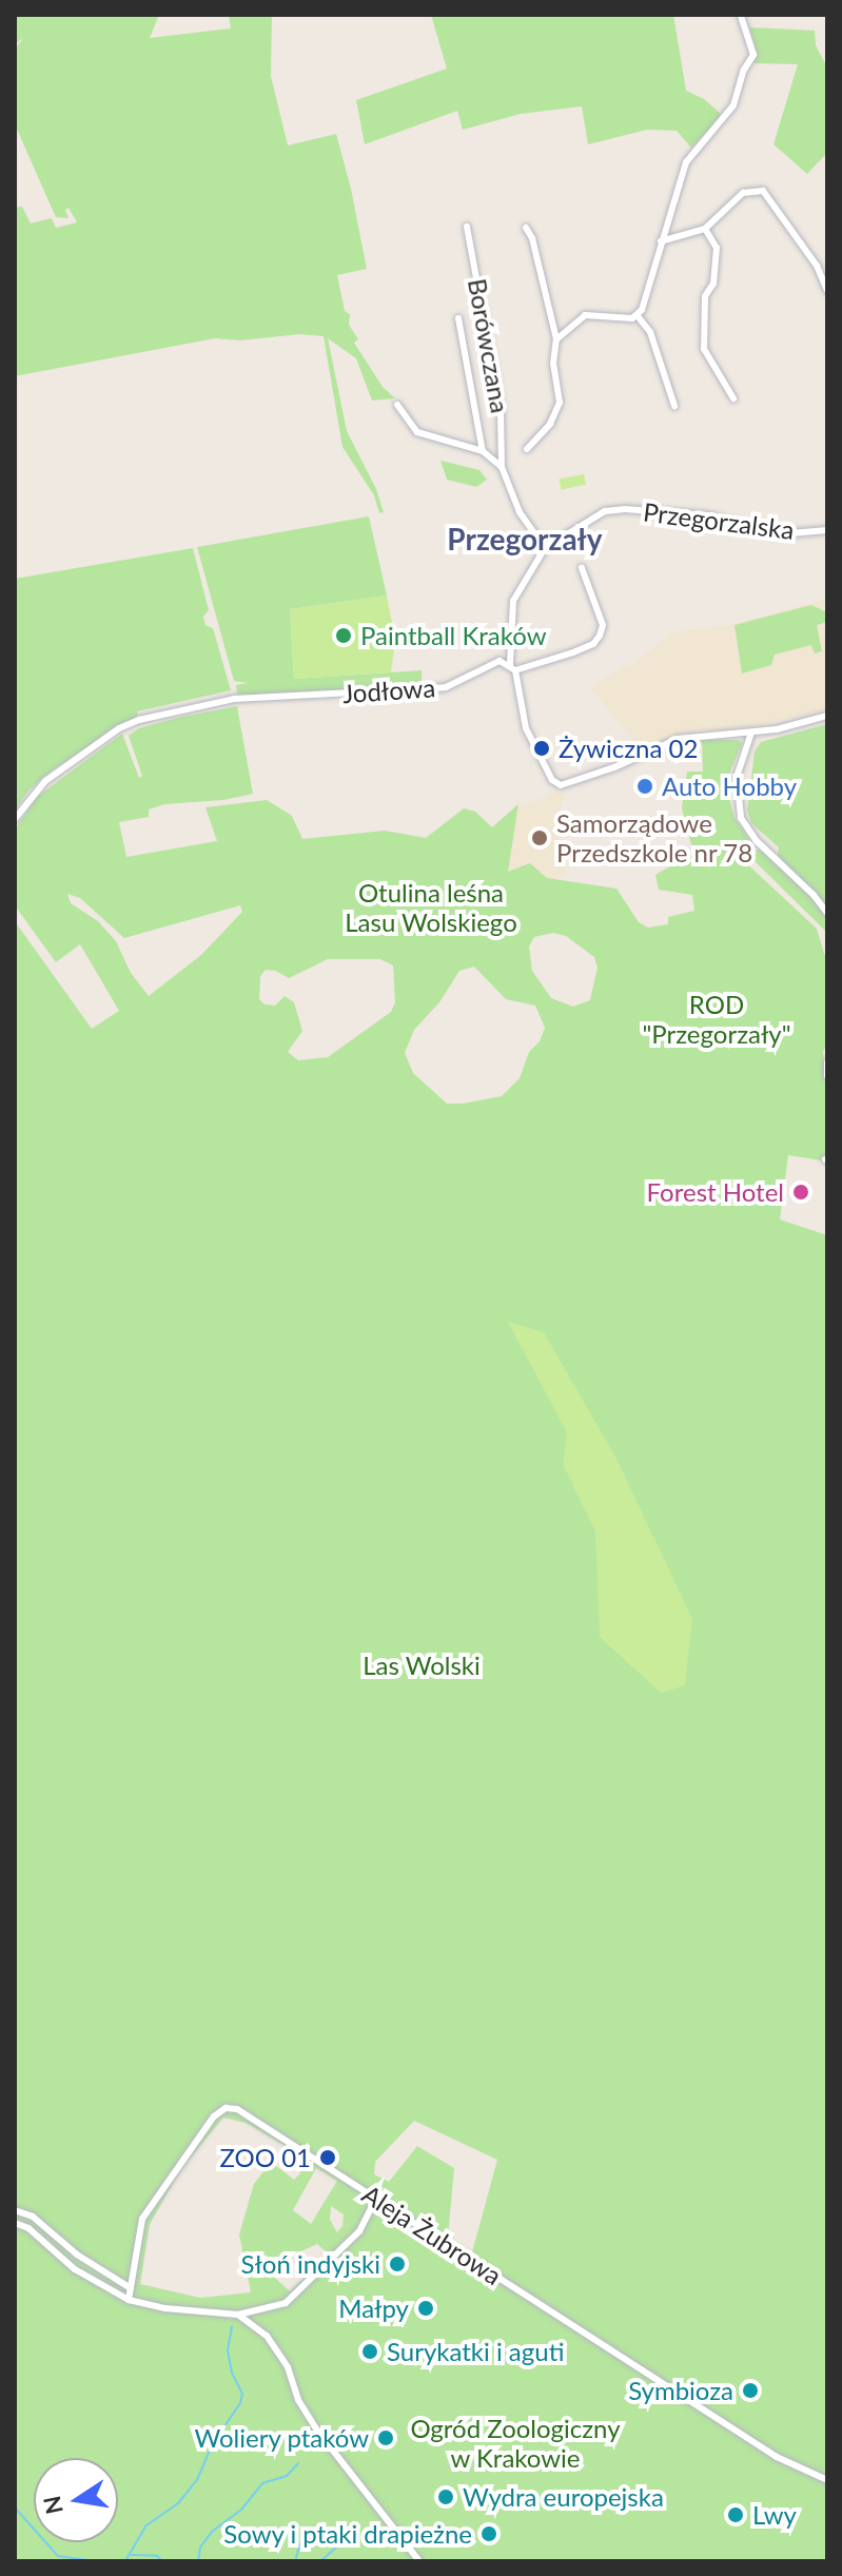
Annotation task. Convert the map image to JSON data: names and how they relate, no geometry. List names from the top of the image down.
{
  "streets": {
    "street": [
      "Borówczana",
      "Przegorzalska",
      "Jodłowa",
      "Aleja Żubrowa"
    ]
  },
  "crossings": [
    ["Przegorzalska", "Jodłowa"]
  ],
  "districts": ["Przegorzały"],
  "parks": [
    "Otulina leśna Lasu Wolskiego",
    "ROD \"Przegorzały\"",
    "Las Wolski",
    "Ogród Zoologiczny w Krakowie"
  ],
  "places": [
    "Paintball Kraków",
    "Żywiczna 02",
    "Auto Hobby",
    "Samorządowe Przedszkole nr 78",
    "Forest Hotel",
    "ZOO 01",
    "Słoń indyjski",
    "Małpy",
    "Surykatki i aguti",
    "Symbioza",
    "Woliery ptaków",
    "Wydra europejska",
    "Lwy",
    "Sowy i ptaki drapieżne"
  ],
  "north": "left"
}
